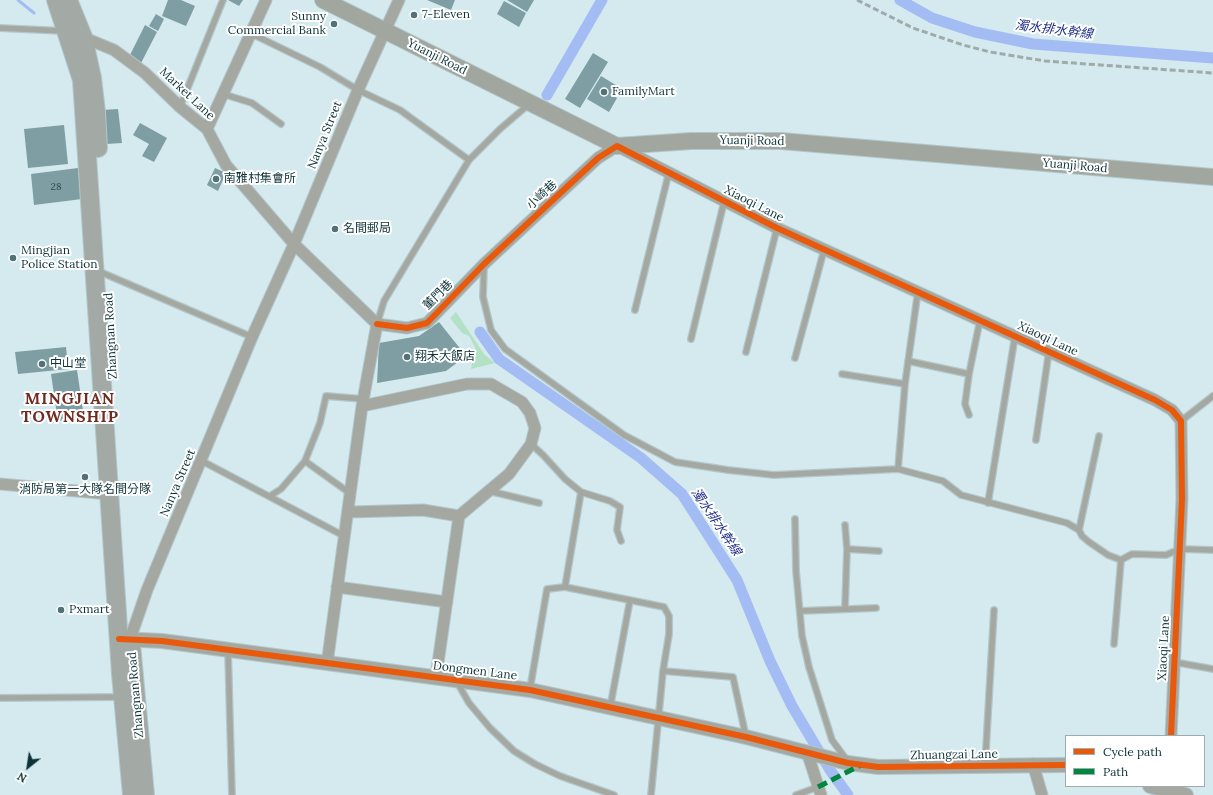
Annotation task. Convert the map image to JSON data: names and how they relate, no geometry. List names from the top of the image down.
{
  "streets": {
    "main road": ["Yuanji Road", "Zhangnan Road"],
    "street": [
      "Market Lane",
      "Nanya Street",
      "小崎巷",
      "Xiaoqi Lane",
      "董門巷",
      "Dongmen Lane",
      "Zhuangzai Lane"
    ]
  },
  "crossings": [
    ["Yuanji Road", "Nanya Street"],
    ["Yuanji Road", "小崎巷"],
    ["Yuanji Road", "Xiaoqi Lane"],
    ["Market Lane", "Nanya Street"],
    ["Market Lane", "董門巷"],
    ["Market Lane", "Zhangnan Road"],
    ["Nanya Street", "Zhangnan Road"],
    ["Nanya Street", "Dongmen Lane"],
    ["小崎巷", "Xiaoqi Lane"],
    ["小崎巷", "董門巷"],
    ["Zhangnan Road", "Dongmen Lane"],
    ["Dongmen Lane", "Zhuangzai Lane"]
  ],
  "districts": ["MINGJIAN TOWNSHIP"],
  "water": ["濁水排水幹線"],
  "places": [
    "7-Eleven",
    "Sunny Commercial Bank",
    "FamilyMart",
    "南雅村集會所",
    "名間郵局",
    "Mingjian Police Station",
    "翔禾大飯店",
    "中山堂",
    "消防局第一大隊名間分隊",
    "Pxmart"
  ],
  "house_numbers": ["28"],
  "legend": ["Cycle path", "Path"],
  "north": "bottom left"
}
